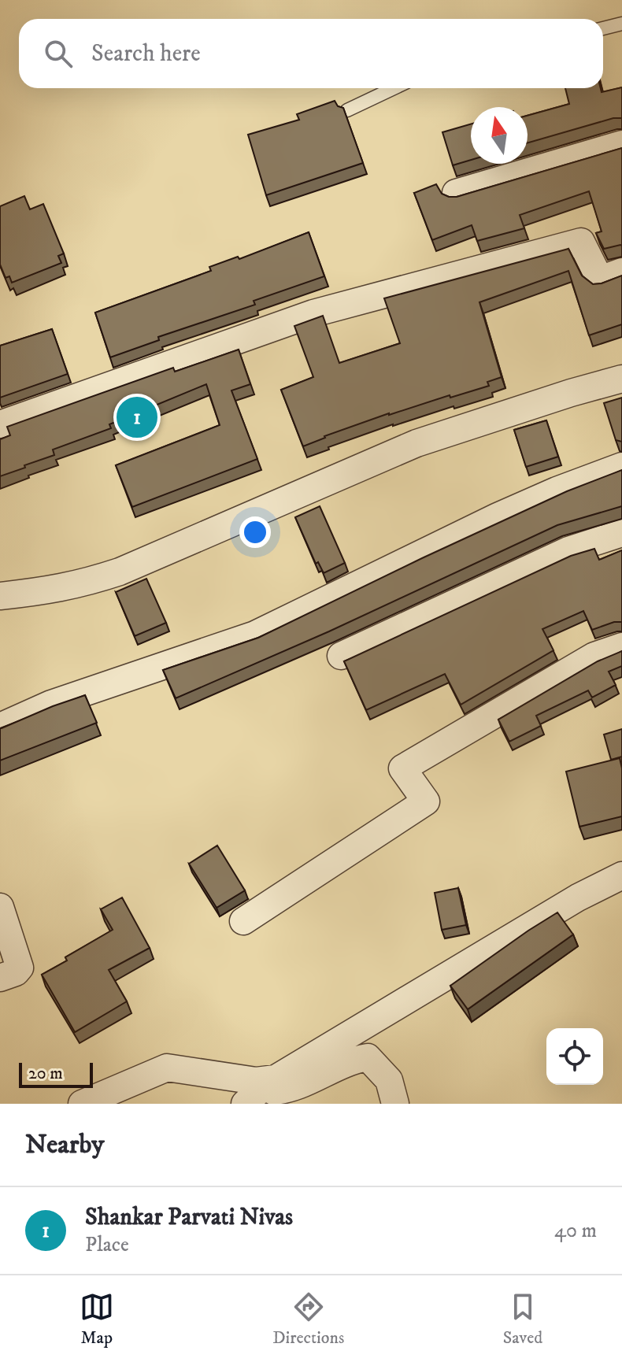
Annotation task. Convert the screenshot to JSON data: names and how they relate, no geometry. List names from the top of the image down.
{
  "scale_bar": "20 m",
  "north": "top",
  "page": {
    "search": "Search here",
    "pins": "1",
    "scale": "20 m",
    "heading": "Nearby",
    "list": [
      {
        "mark": "1",
        "name": "Shankar Parvati Nivas",
        "note": "Place",
        "value": "40 m"
      }
    ],
    "nav": ["Map", "Directions", "Saved"]
  }
}
